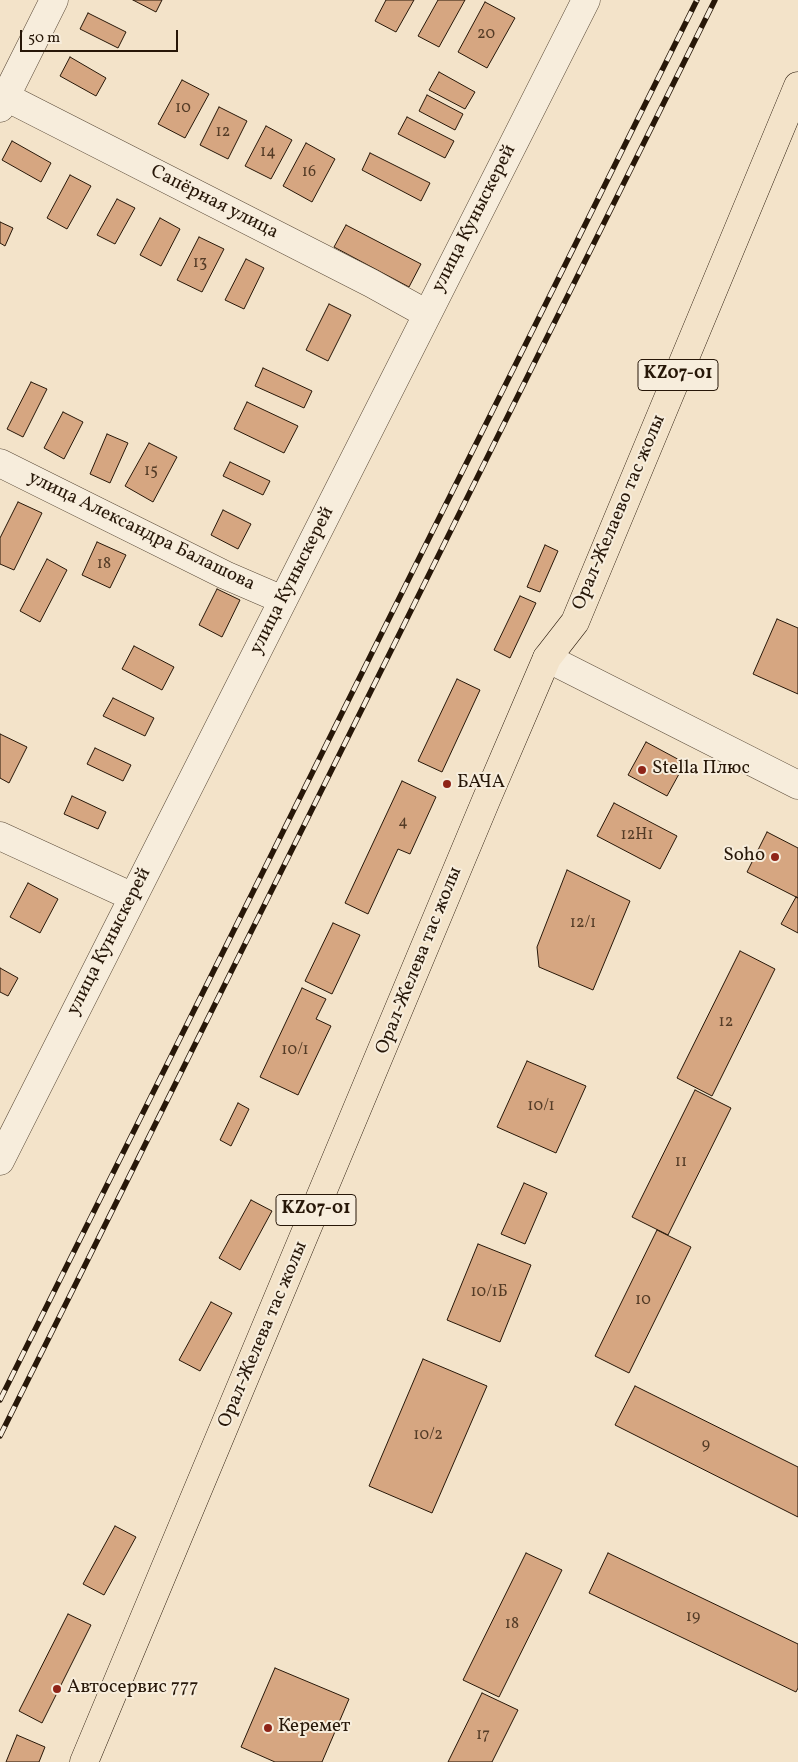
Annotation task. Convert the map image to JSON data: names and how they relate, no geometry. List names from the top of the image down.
{
  "streets": {
    "main road": ["KZ07-01", "Орал-Желаево тас жолы", "Орал-Желева тас жолы"],
    "street": ["Сапёрная улица", "улица Куныскерей", "улица Александра Балашова"]
  },
  "crossings": [
    ["Сапёрная улица", "улица Куныскерей"],
    ["улица Куныскерей", "улица Александра Балашова"],
    ["Орал-Желаево тас жолы", "Орал-Желева тас жолы"]
  ],
  "places": [
    "Stella Плюс",
    "БАЧА",
    "Soho",
    "Автосервис 777",
    "Керемет"
  ],
  "house_numbers": [
    "20",
    "10",
    "12",
    "14",
    "16",
    "13",
    "15",
    "18",
    "4",
    "12Н1",
    "12/1",
    "12",
    "10/1",
    "10/1",
    "11",
    "10/1Б",
    "10",
    "10/2",
    "9",
    "19",
    "18",
    "17"
  ],
  "scale_bar": "50 m"
}
